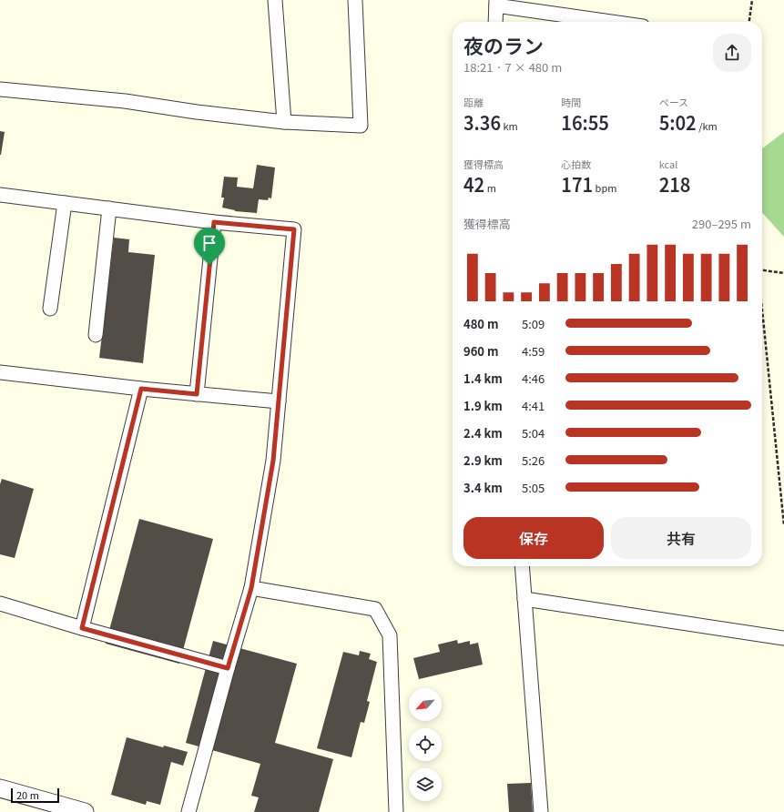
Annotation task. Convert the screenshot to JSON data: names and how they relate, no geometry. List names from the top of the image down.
{
  "scale_bar": "20 m",
  "north": "bottom left",
  "page": {
    "heading": ["夜のラン", "18:21 · 7 × 480 m"],
    "stats": [
      ["距離", "3.36 km"],
      ["時間", "16:55"],
      ["ペース", "5:02 /km"],
      ["獲得標高", "42 m"],
      ["心拍数", "171 bpm"],
      ["kcal", "218"]
    ],
    "chart": ["獲得標高", "290–295 m"],
    "list": [
      {
        "name": "480 m",
        "note": "5:09"
      },
      {
        "name": "960 m",
        "note": "4:59"
      },
      {
        "name": "1.4 km",
        "note": "4:46"
      },
      {
        "name": "1.9 km",
        "note": "4:41"
      },
      {
        "name": "2.4 km",
        "note": "5:04"
      },
      {
        "name": "2.9 km",
        "note": "5:26"
      },
      {
        "name": "3.4 km",
        "note": "5:05"
      }
    ],
    "buttons": ["保存", "共有"],
    "scale": "20 m"
  }
}
